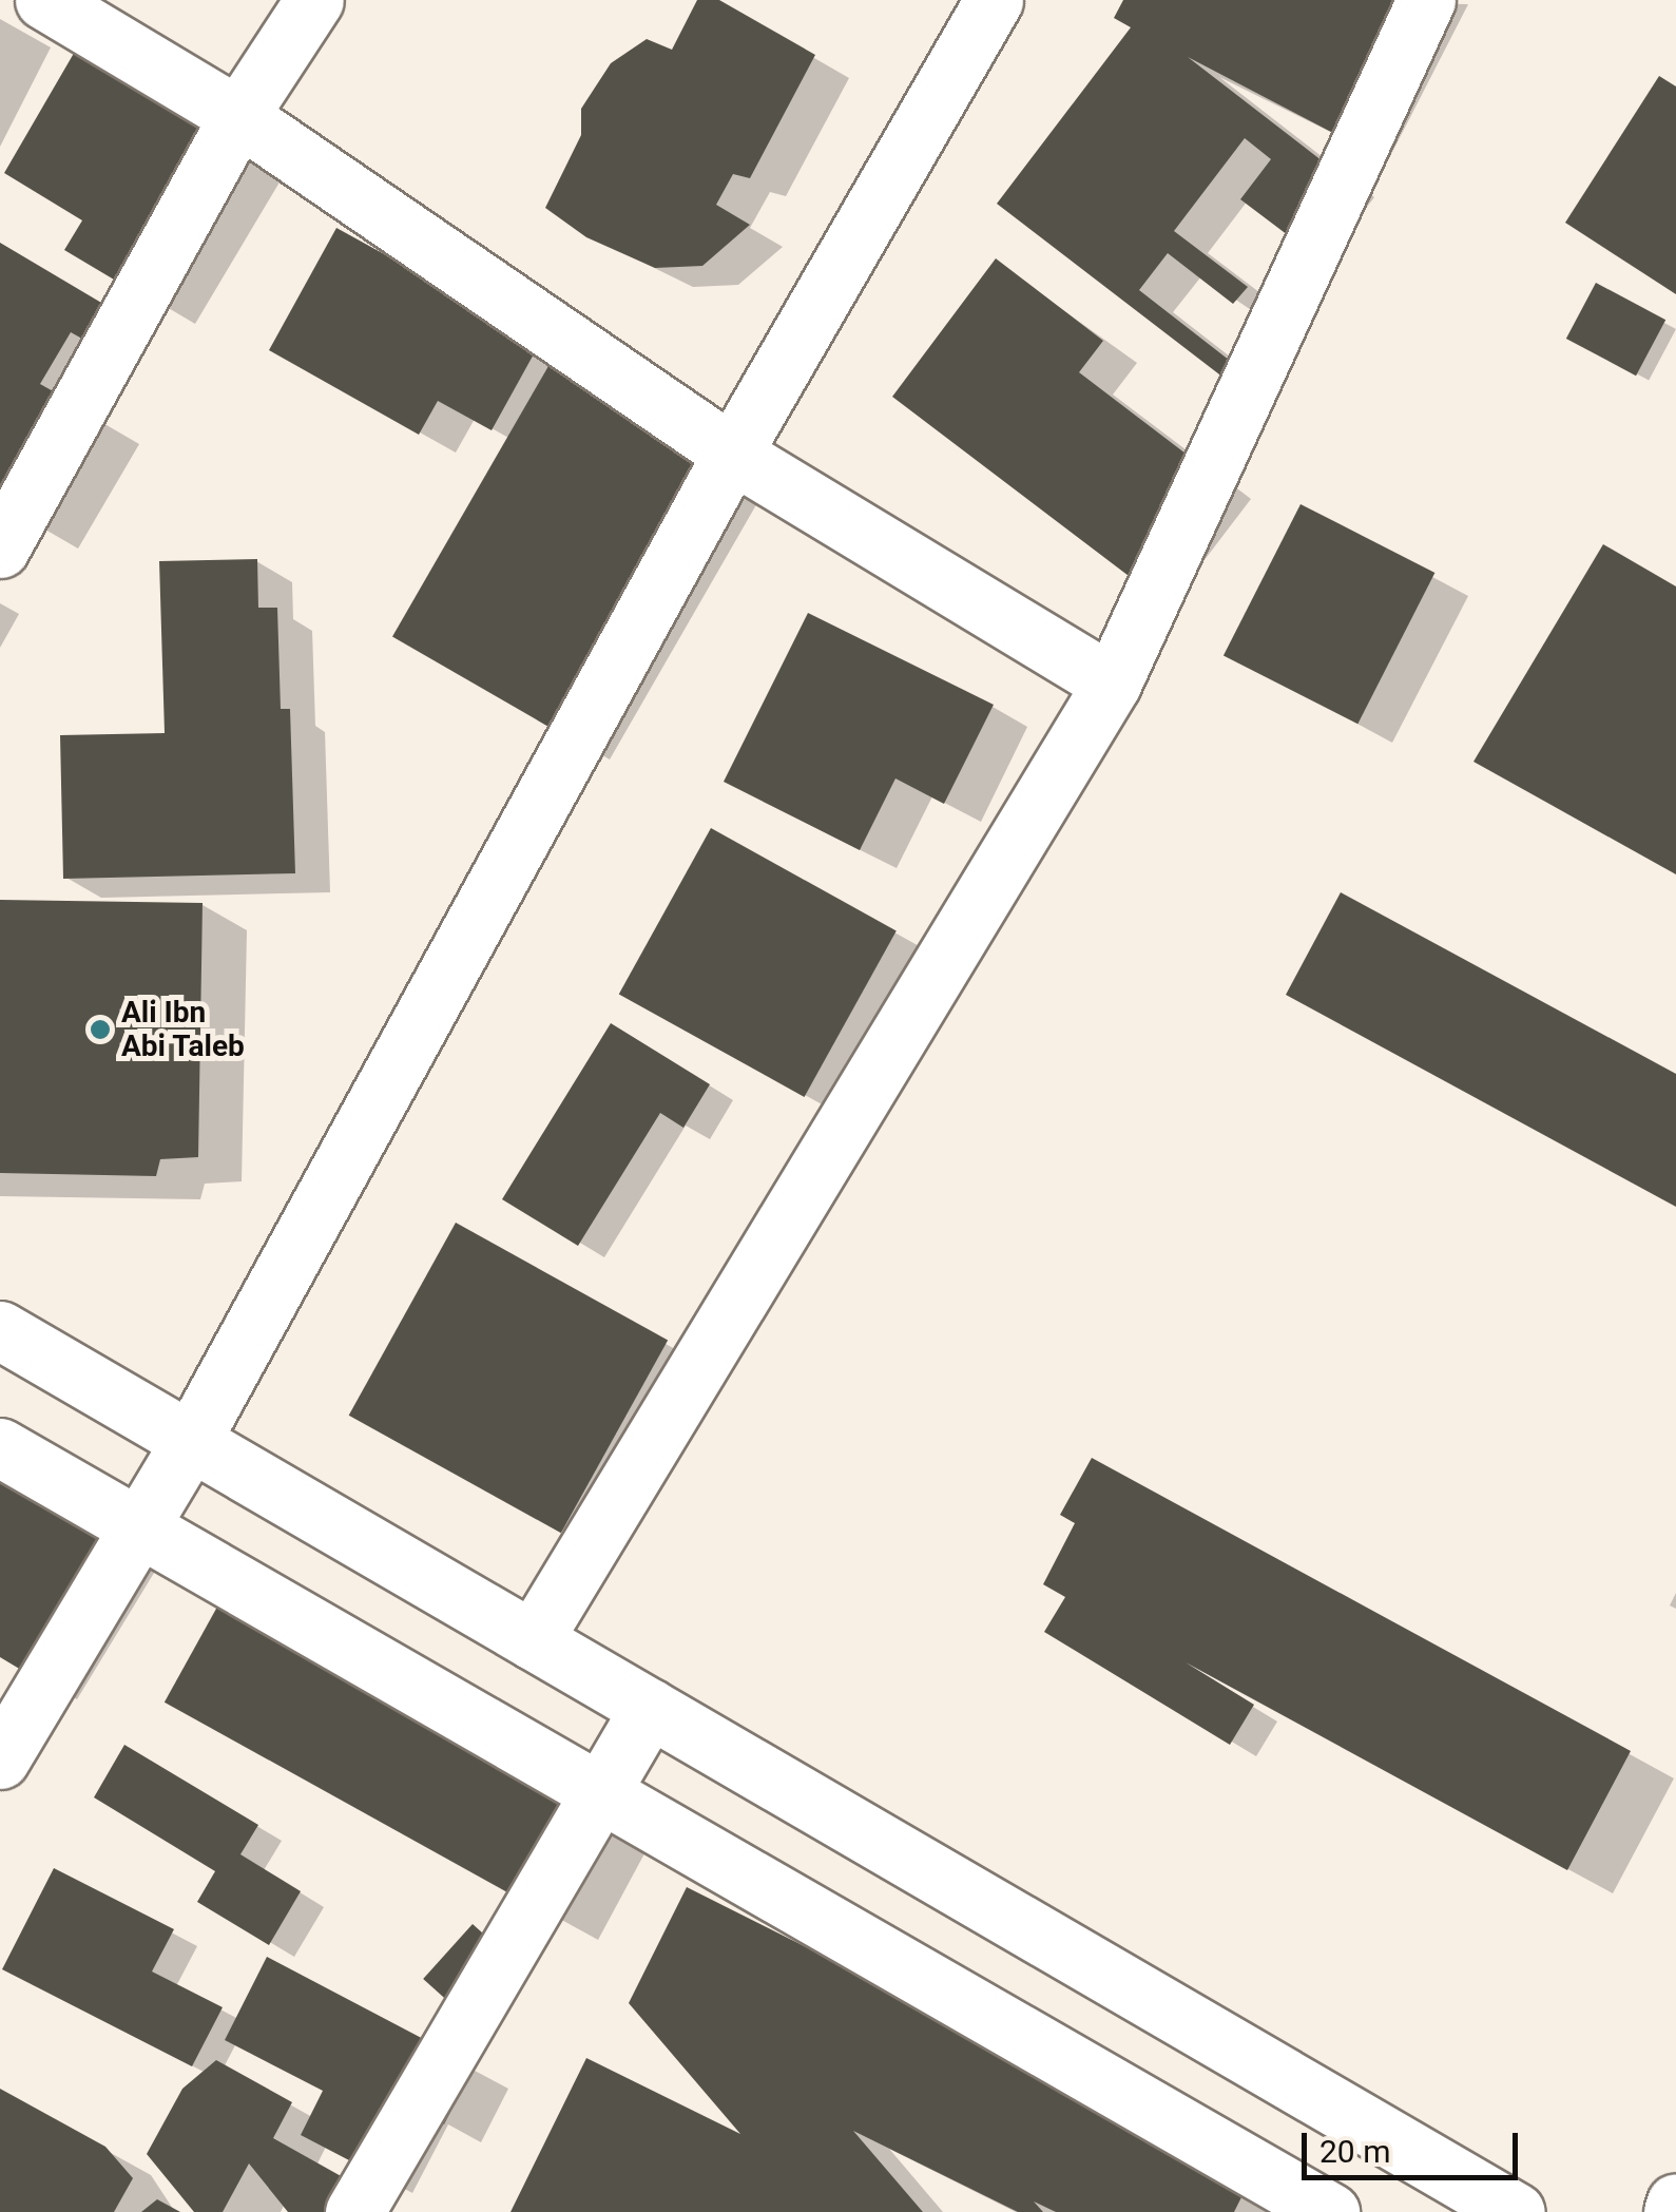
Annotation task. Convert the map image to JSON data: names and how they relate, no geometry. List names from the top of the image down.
{
  "places": ["Ali Ibn Abi Taleb"],
  "scale_bar": "20 m"
}
